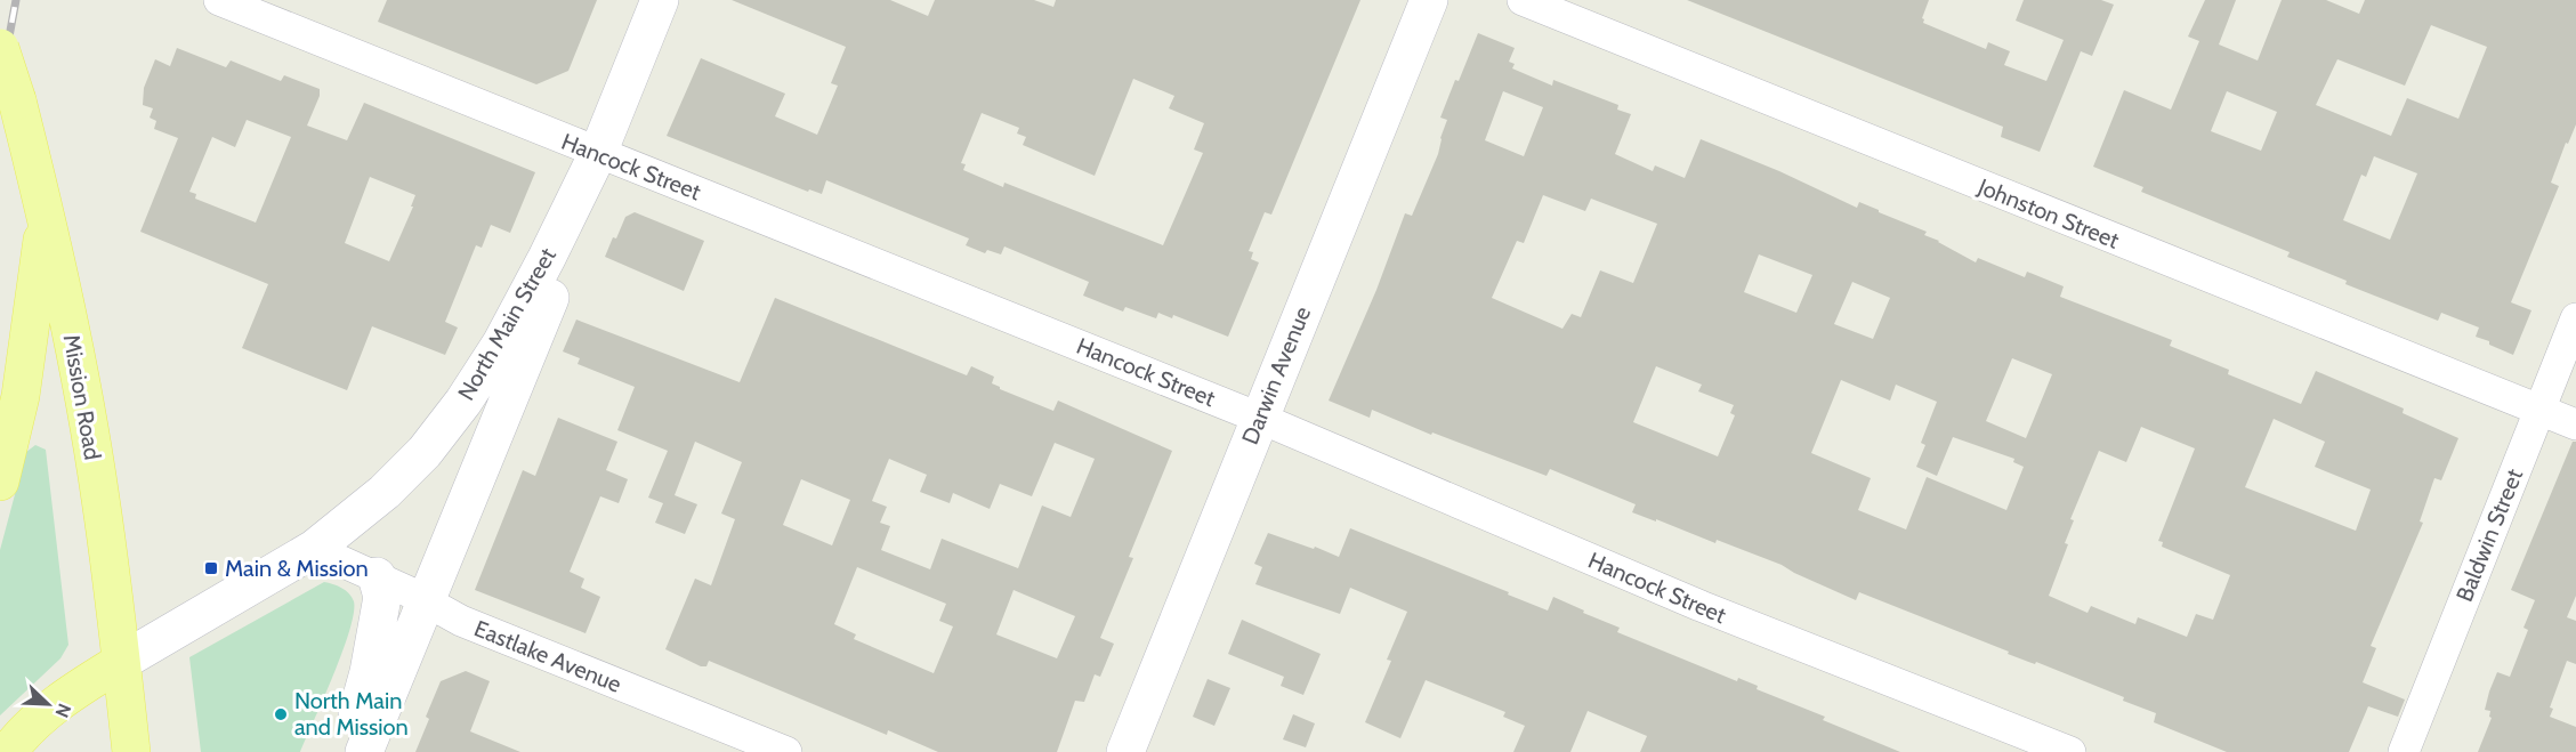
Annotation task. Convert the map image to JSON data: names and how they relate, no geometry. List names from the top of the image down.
{
  "streets": {
    "main road": ["North Main Street", "Darwin Avenue", "Mission Road"],
    "street": [
      "Hancock Street",
      "Johnston Street",
      "Baldwin Street",
      "Eastlake Avenue"
    ]
  },
  "crossings": [
    ["Hancock Street", "North Main Street"],
    ["Hancock Street", "Darwin Avenue"],
    ["Johnston Street", "Baldwin Street"],
    ["North Main Street", "Mission Road"],
    ["North Main Street", "Eastlake Avenue"]
  ],
  "places": {
    "transit": ["Main & Mission"],
    "other": ["North Main and Mission"]
  },
  "north": "bottom right"
}
